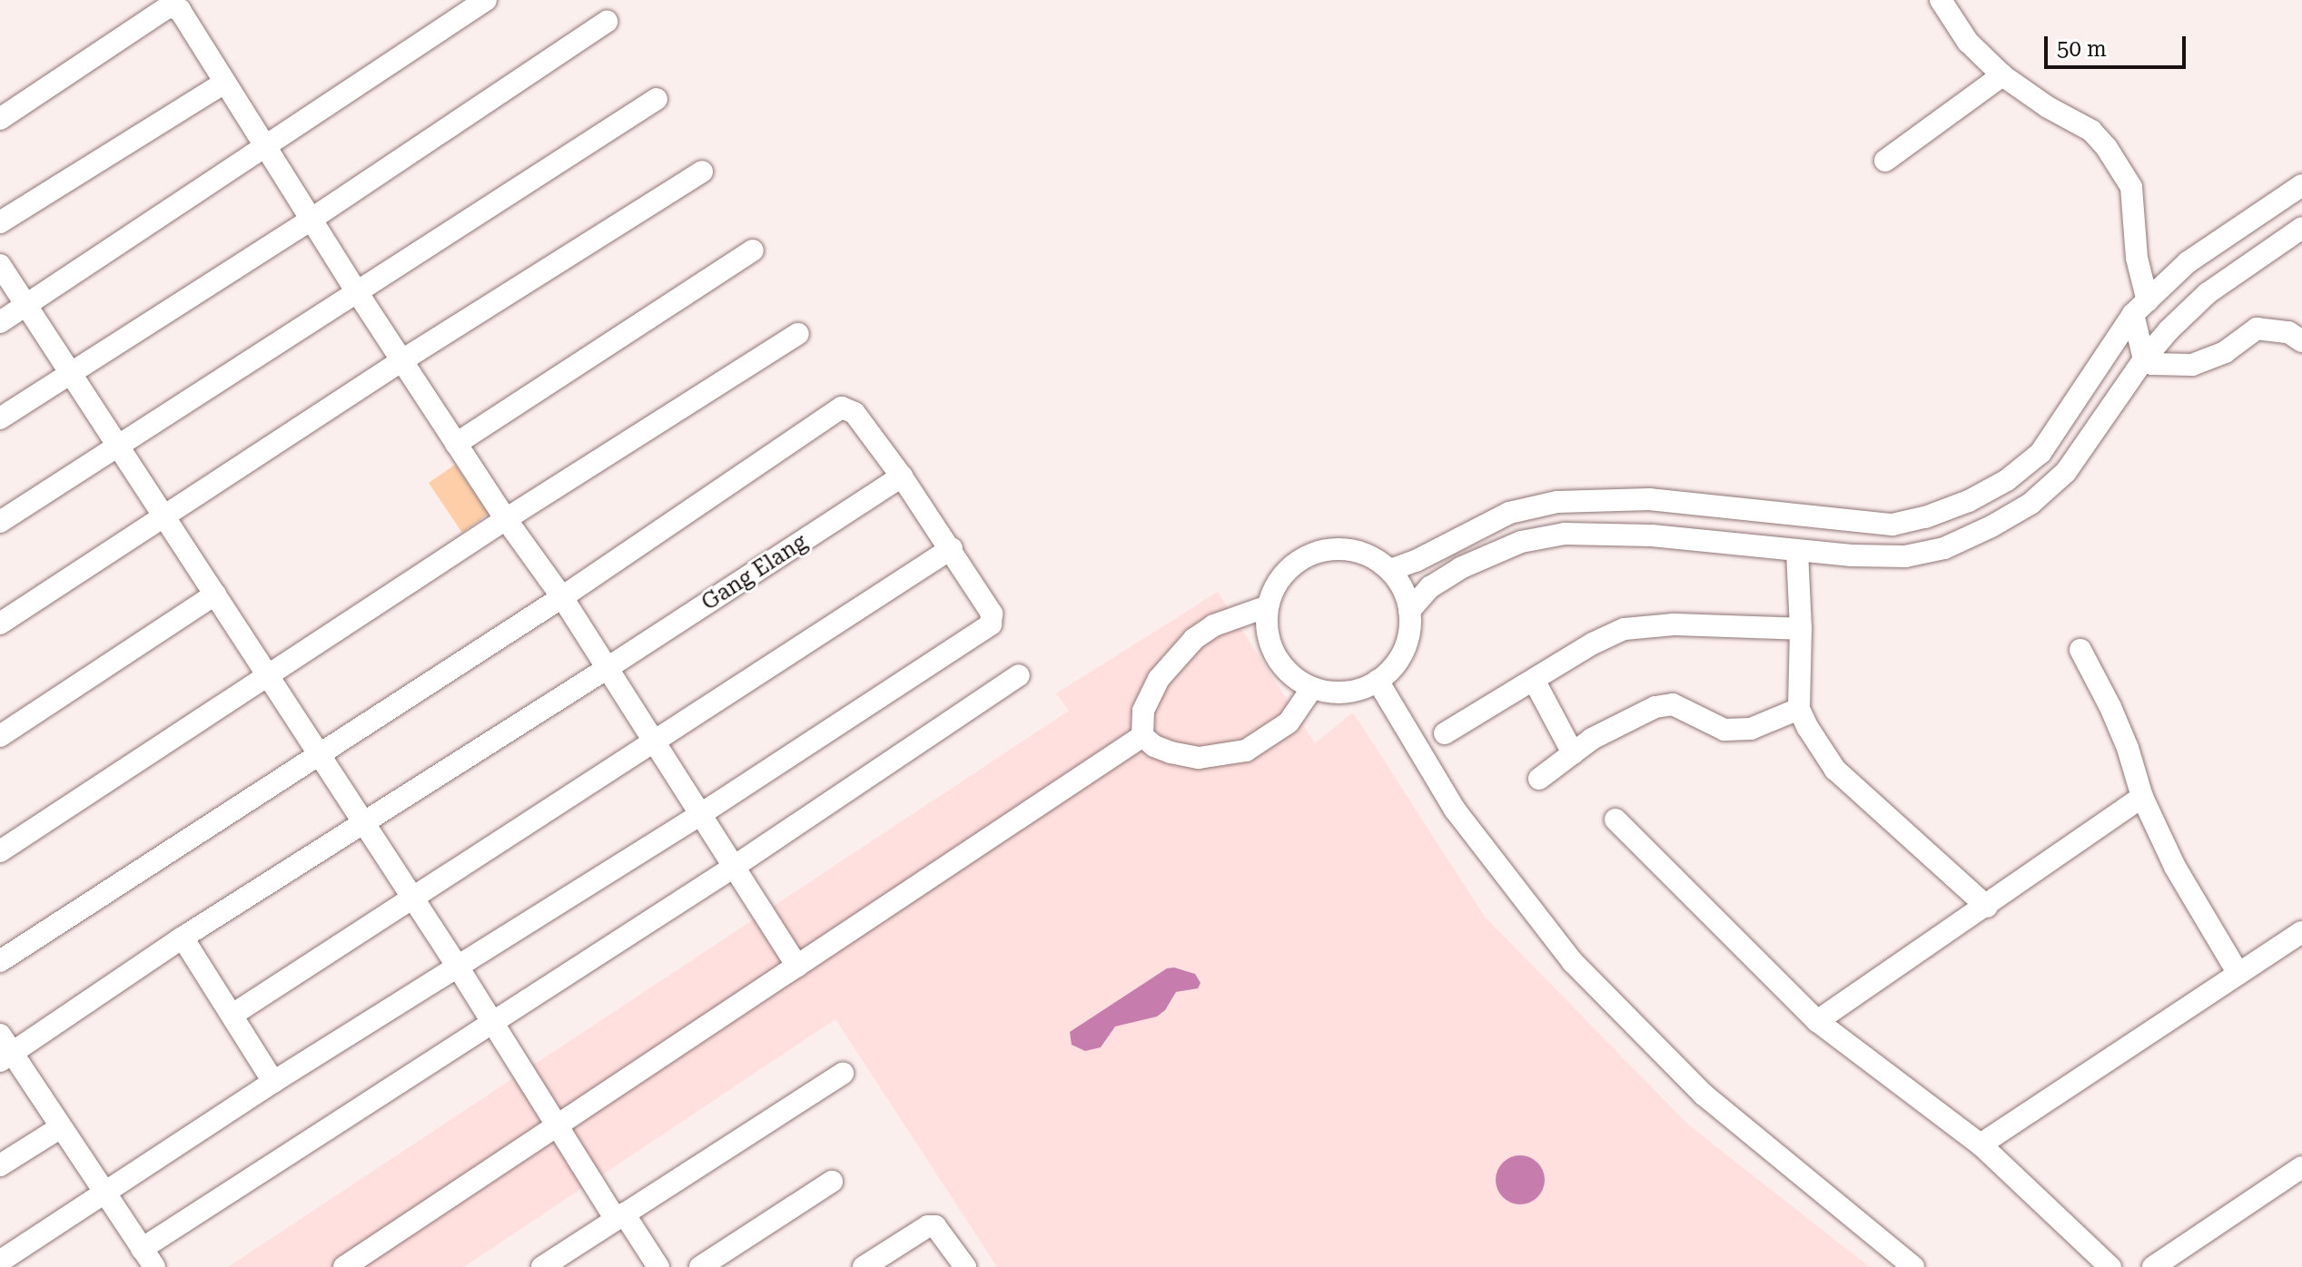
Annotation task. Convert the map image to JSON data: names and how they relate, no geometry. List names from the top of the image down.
{
  "streets": {
    "street": ["Gang Elang"]
  },
  "scale_bar": "50 m"
}
